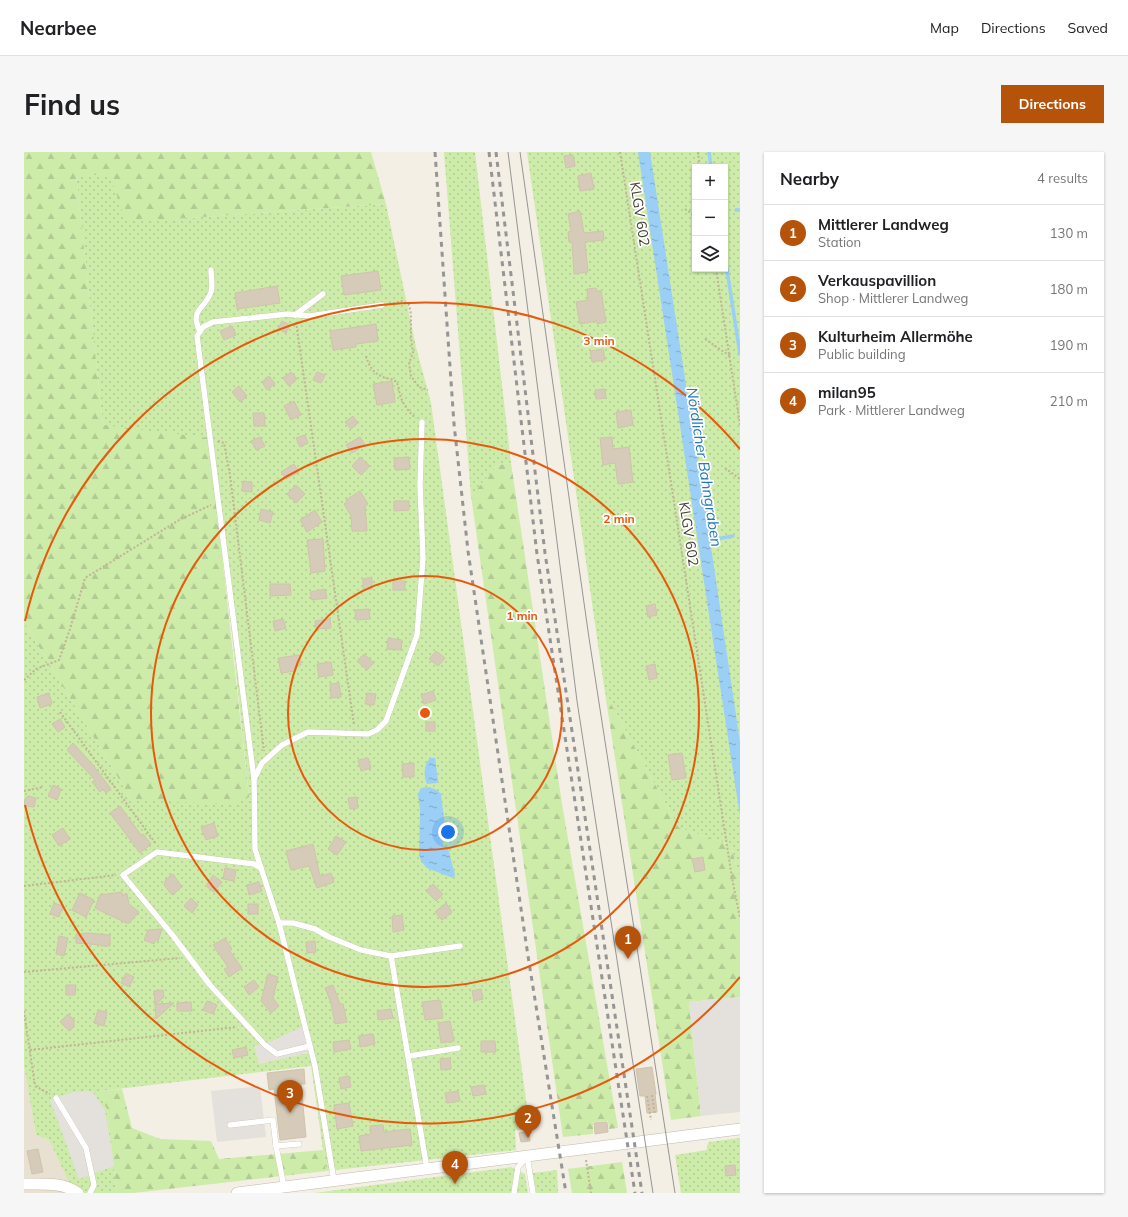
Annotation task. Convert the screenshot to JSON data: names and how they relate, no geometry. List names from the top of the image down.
{
  "streets": {
    "path": ["KLGV 602"]
  },
  "water": ["Nördlicher Bahngraben"],
  "page": {
    "header": "Nearbee",
    "nav": ["Map", "Directions", "Saved"],
    "buttons": "Directions",
    "title": "Find us",
    "heading": ["Nearby", "4 results"],
    "map_buttons": ["+", "−"],
    "list": [
      {
        "mark": "1",
        "name": "Mittlerer Landweg",
        "note": "Station",
        "value": "130 m"
      },
      {
        "mark": "2",
        "name": "Verkauspavillion",
        "note": "Shop · Mittlerer Landweg",
        "value": "180 m"
      },
      {
        "mark": "3",
        "name": "Kulturheim Allermöhe",
        "note": "Public building",
        "value": "190 m"
      },
      {
        "mark": "4",
        "name": "milan95",
        "note": "Park · Mittlerer Landweg",
        "value": "210 m"
      }
    ],
    "pins": [
      "1",
      "3",
      "2",
      "4"
    ]
  },
  "rings": ["3 min", "2 min", "1 min"]
}
